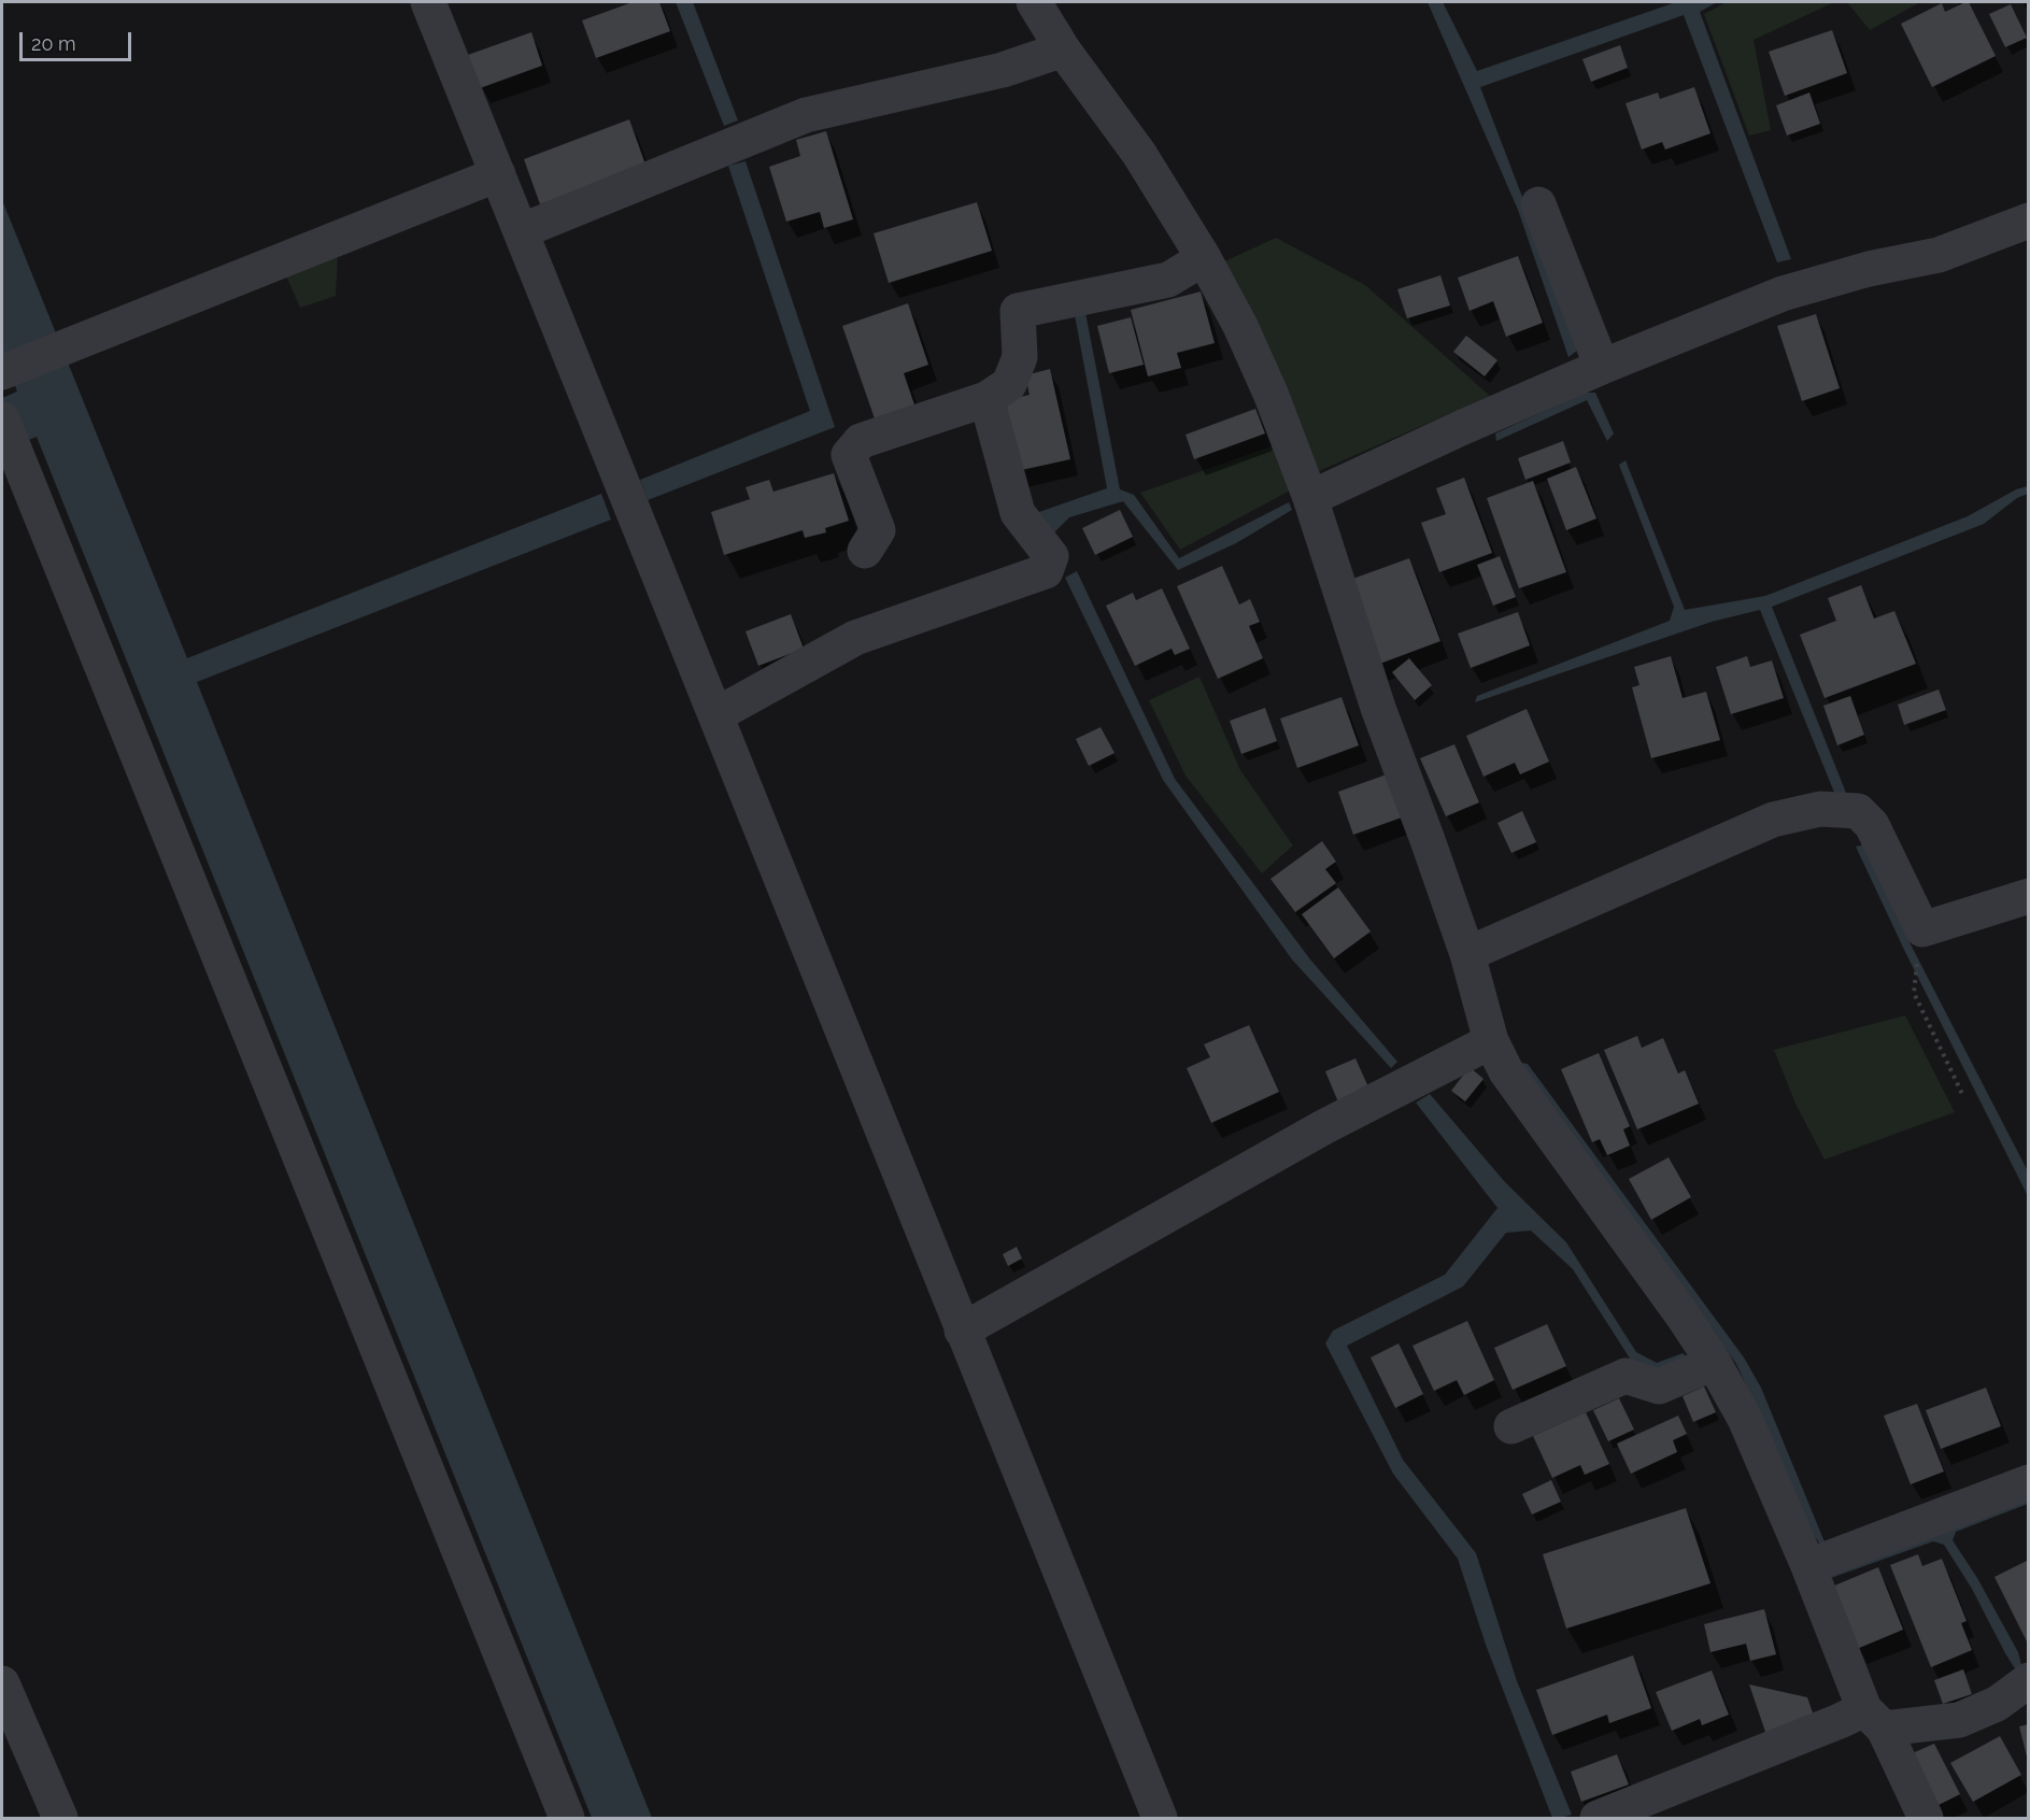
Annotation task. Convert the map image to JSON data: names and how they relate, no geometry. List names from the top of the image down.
{
  "scale_bar": "20 m"
}
